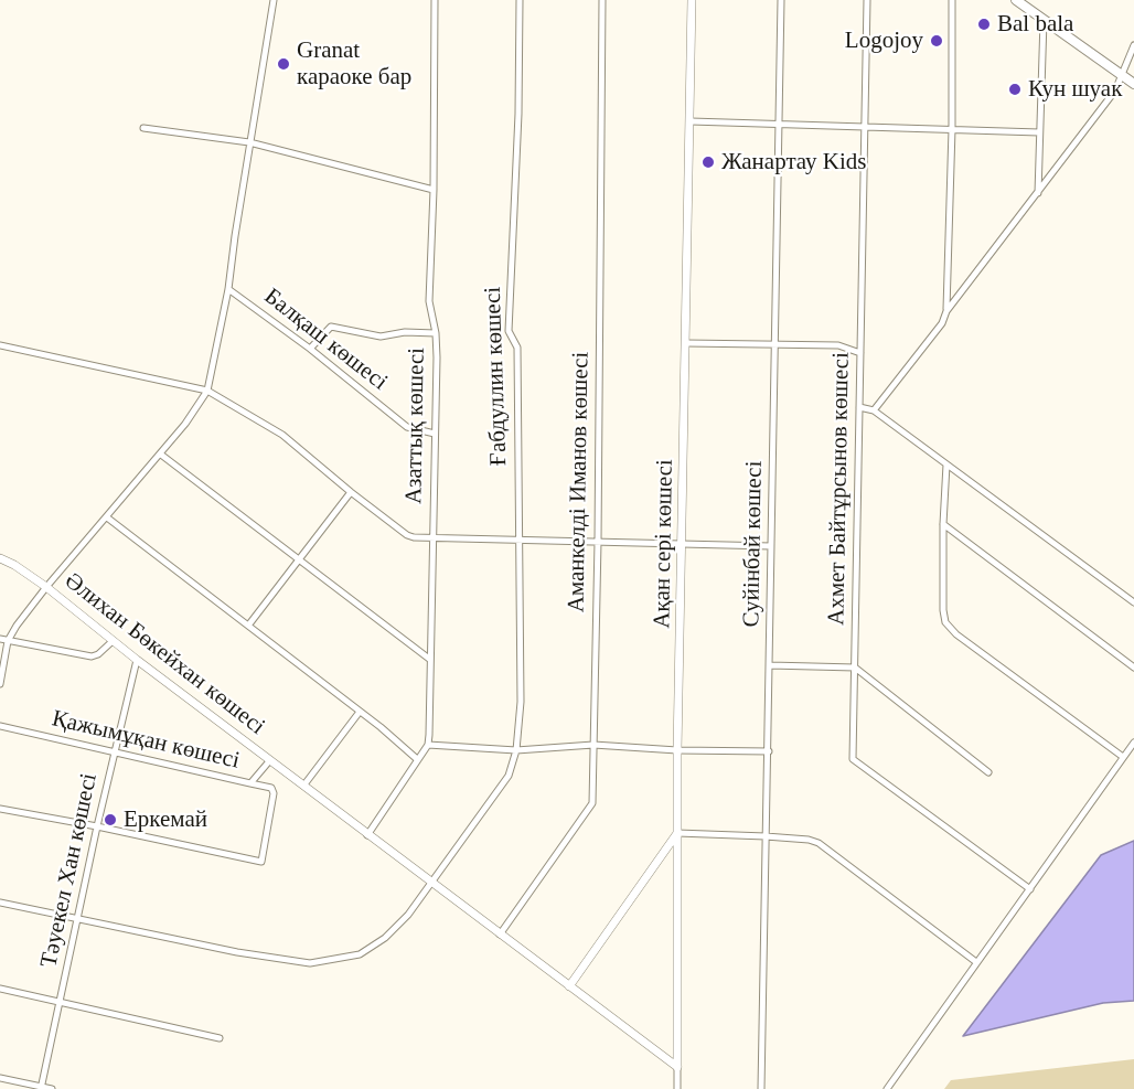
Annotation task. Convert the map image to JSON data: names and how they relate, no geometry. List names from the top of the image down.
{
  "streets": {
    "street": [
      "Балқаш көшесі",
      "Ғабдуллин көшесі",
      "Азаттық көшесі",
      "Аманкелді Иманов көшесі",
      "Ахмет Байтұрсынов көшесі",
      "Ақан сері көшесі",
      "Суйінбай көшесі",
      "Әлихан Бөкейхан көшесі",
      "Қажымұқан көшесі",
      "Тәуекел Хан көшесі"
    ]
  },
  "crossings": [
    ["Балқаш көшесі", "Азаттық көшесі"],
    ["Ғабдуллин көшесі", "Қажымұқан көшесі"],
    ["Ғабдуллин көшесі", "Тәуекел Хан көшесі"],
    ["Аманкелді Иманов көшесі", "Қажымұқан көшесі"],
    ["Ақан сері көшесі", "Қажымұқан көшесі"],
    ["Әлихан Бөкейхан көшесі", "Қажымұқан көшесі"],
    ["Әлихан Бөкейхан көшесі", "Тәуекел Хан көшесі"],
    ["Қажымұқан көшесі", "Тәуекел Хан көшесі"]
  ],
  "places": [
    "Bal bala",
    "Logojoy",
    "Granat караоке бар",
    "Кун шуак",
    "Жанартау Kids",
    "Еркемай"
  ]
}
